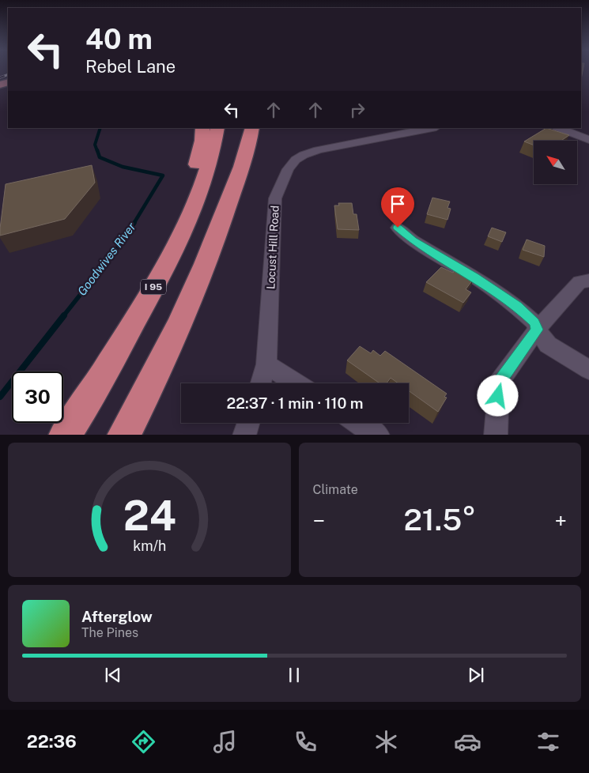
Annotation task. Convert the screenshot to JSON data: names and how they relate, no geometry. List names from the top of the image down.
{
  "streets": {
    "highway": ["I 95"],
    "street": ["Locust Hill Road"]
  },
  "water": ["Goodwives River"],
  "north": "top left",
  "page": {
    "turn": ["40 m", "Rebel Lane"],
    "limit": "30",
    "trip": "22:37 · 1 min · 110 m",
    "tile": "Climate",
    "heat": ["−", "21.5°", "+"],
    "song": ["Afterglow", "The Pines"],
    "tabs": "22:36",
    "gauge": ["24", "km/h"]
  }
}
